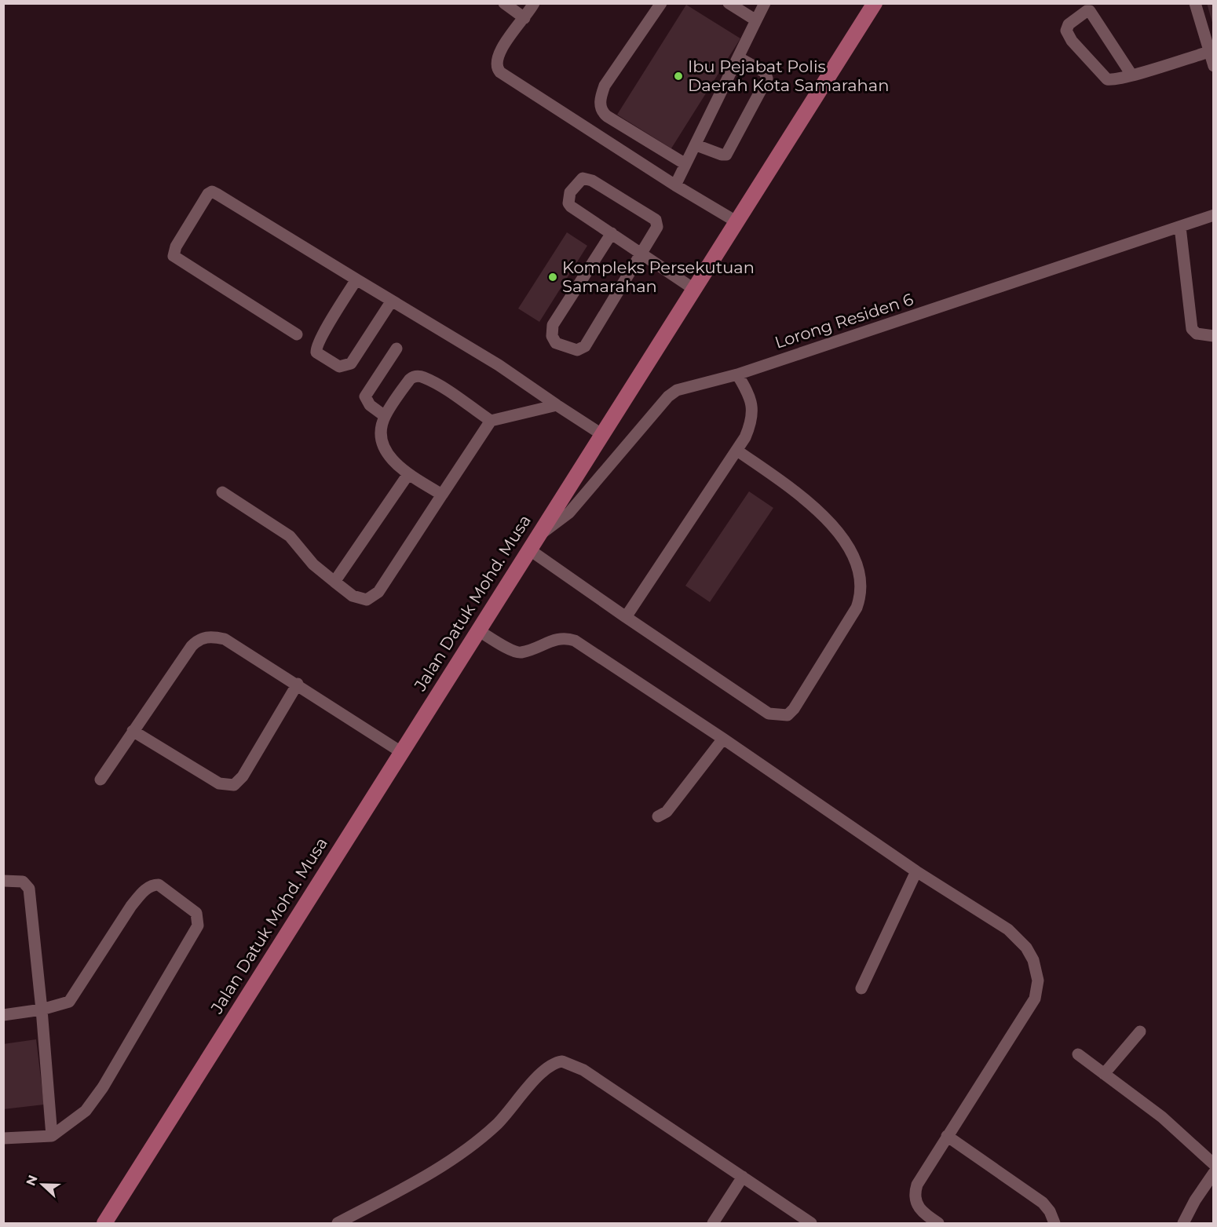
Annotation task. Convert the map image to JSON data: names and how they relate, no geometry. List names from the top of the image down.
{
  "streets": {
    "main road": ["Jalan Datuk Mohd. Musa"],
    "street": ["Lorong Residen 6"]
  },
  "crossings": [
    ["Lorong Residen 6", "Jalan Datuk Mohd. Musa"]
  ],
  "places": ["Ibu Pejabat Polis Daerah Kota Samarahan", "Kompleks Persekutuan Samarahan"],
  "north": "left"
}
